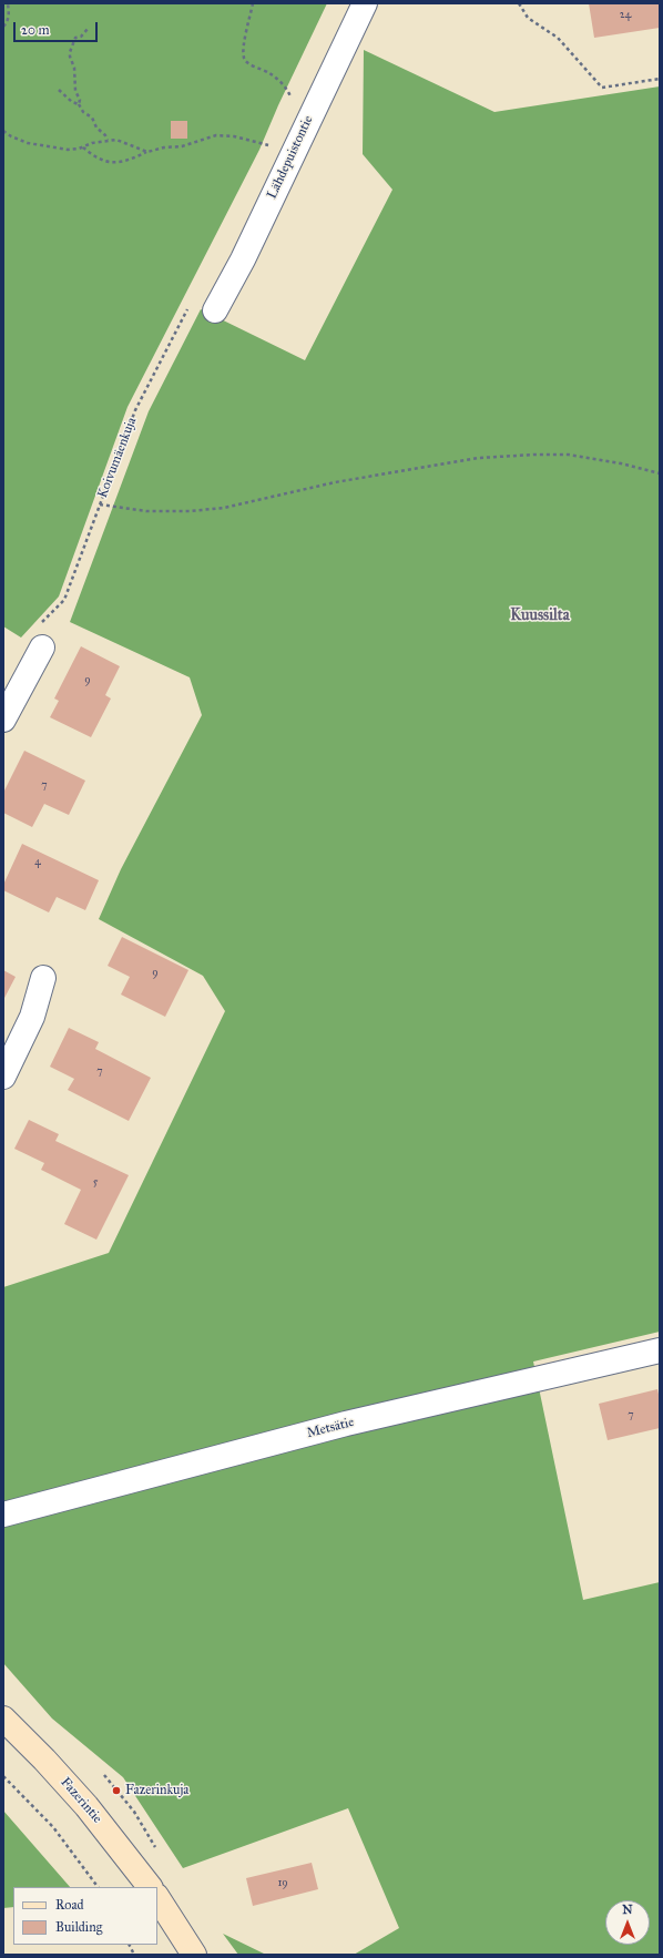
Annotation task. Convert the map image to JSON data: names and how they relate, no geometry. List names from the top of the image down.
{
  "streets": {
    "main road": ["Fazerintie"],
    "street": ["Lähdepuistontie", "Metsätie"],
    "path": ["Koivumäenkuja"]
  },
  "districts": ["Kuussilta"],
  "places": ["Fazerinkuja"],
  "house_numbers": [
    "24",
    "9",
    "7",
    "4",
    "9",
    "7",
    "5",
    "7",
    "19"
  ],
  "legend": ["Road", "Building"],
  "scale_bar": "20 m",
  "north": "top"
}
